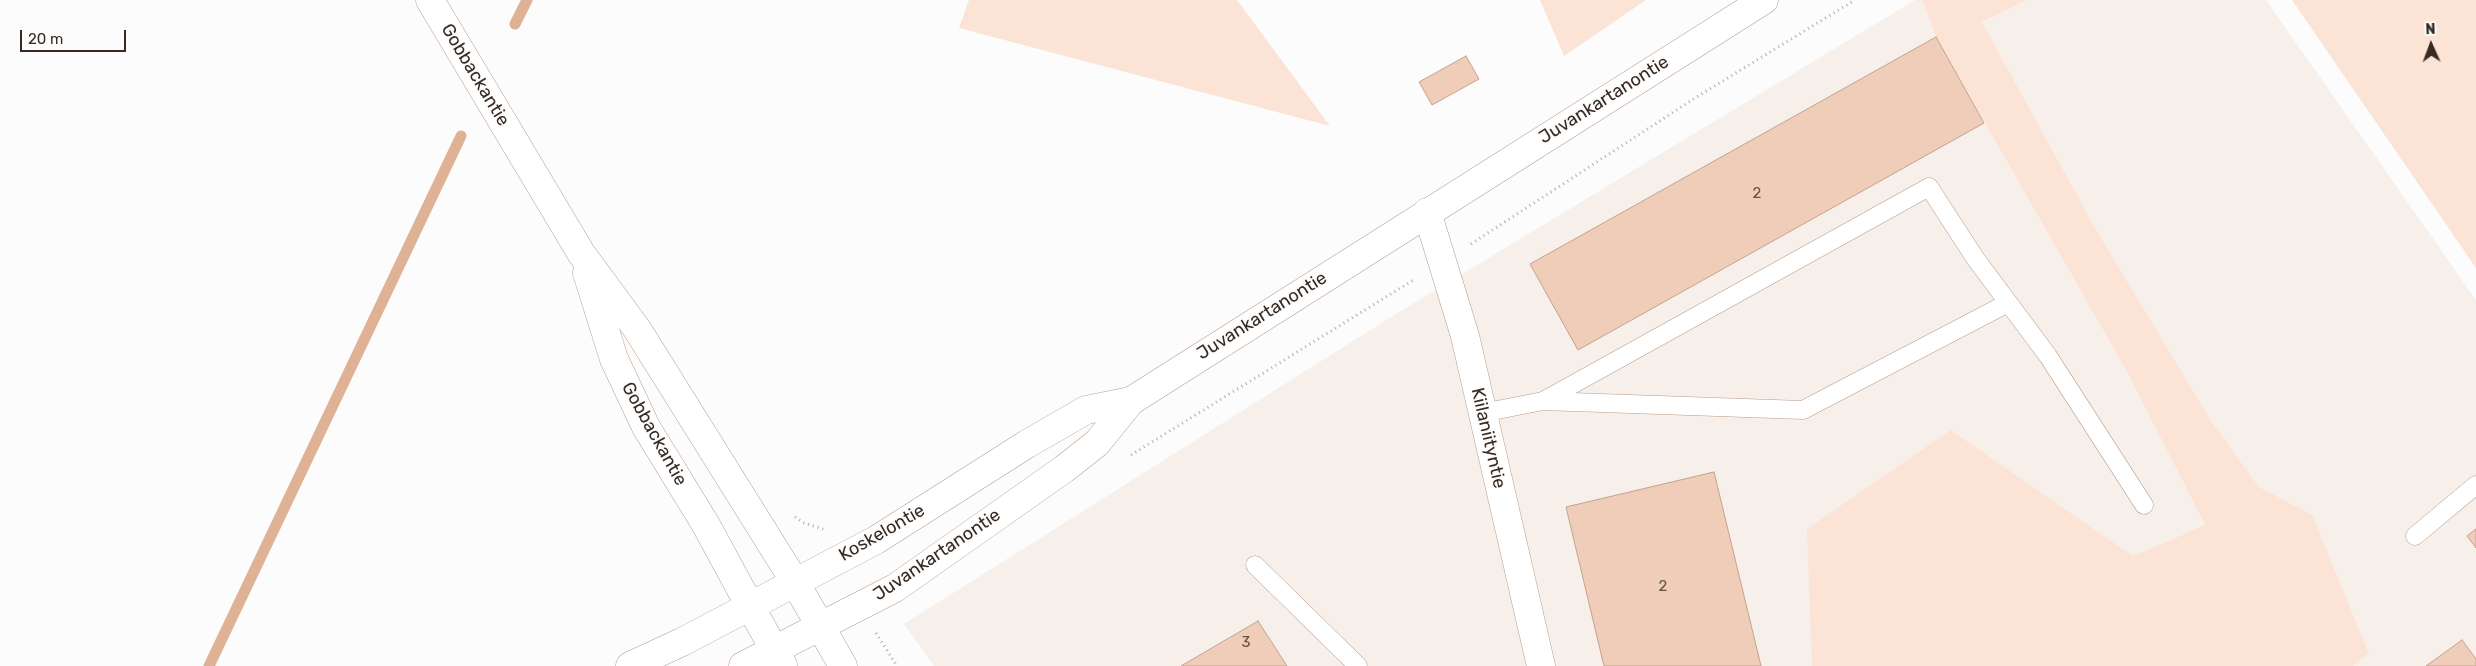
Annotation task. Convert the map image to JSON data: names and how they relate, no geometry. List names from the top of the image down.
{
  "streets": {
    "main road": [
      "Gobbackantie",
      "Juvankartanontie",
      "Kiilaniityntie",
      "Koskelontie"
    ]
  },
  "crossings": [
    ["Gobbackantie", "Juvankartanontie"],
    ["Gobbackantie", "Koskelontie"],
    ["Juvankartanontie", "Kiilaniityntie"],
    ["Juvankartanontie", "Koskelontie"]
  ],
  "house_numbers": ["2", "2", "3"],
  "scale_bar": "20 m",
  "north": "top"
}
